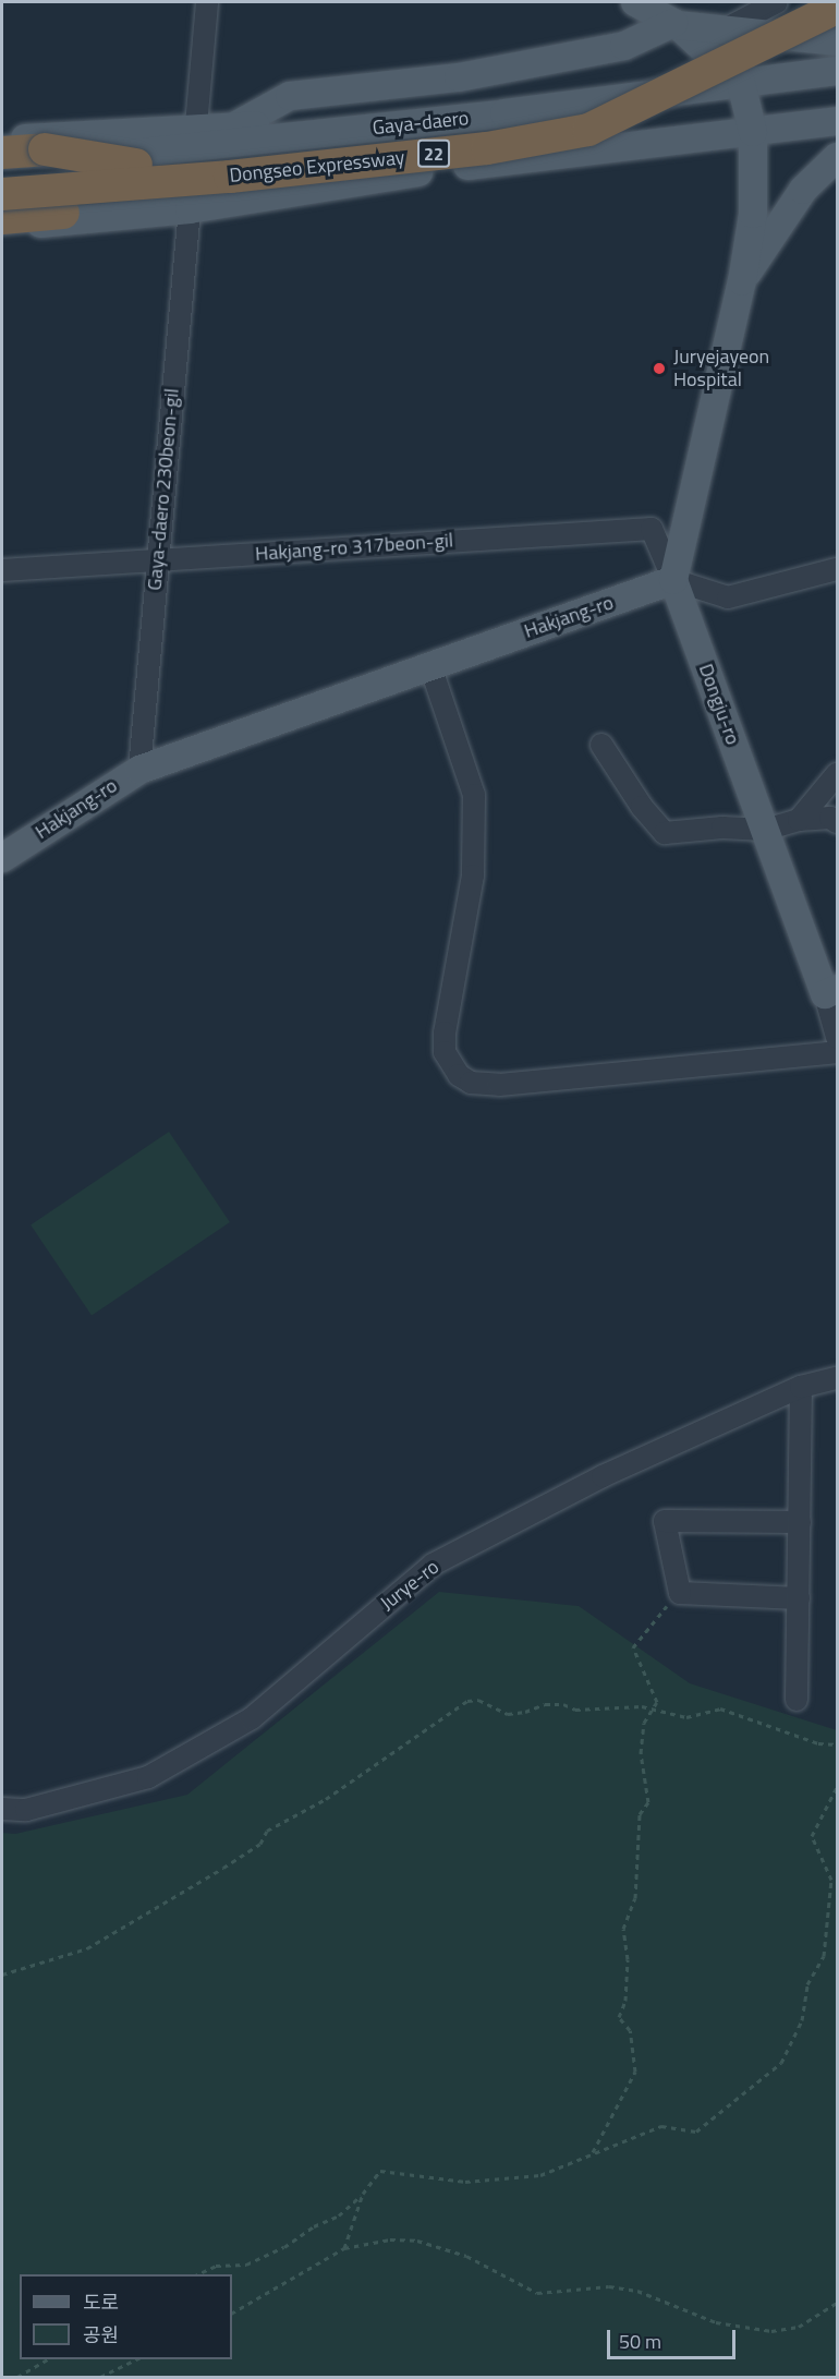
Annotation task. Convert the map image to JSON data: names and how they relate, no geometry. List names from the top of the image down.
{
  "streets": {
    "highway": ["22", "Dongseo Expressway"],
    "main road": ["Gaya-daero", "Hakjang-ro", "Dongju-ro"],
    "street": ["Gaya-daero 230beon-gil", "Hakjang-ro 317beon-gil", "Jurye-ro"]
  },
  "crossings": [
    ["Gaya-daero 230beon-gil", "Hakjang-ro 317beon-gil"],
    ["Gaya-daero 230beon-gil", "Hakjang-ro"],
    ["Hakjang-ro 317beon-gil", "Hakjang-ro"],
    ["Hakjang-ro 317beon-gil", "Dongju-ro"],
    ["Hakjang-ro", "Dongju-ro"]
  ],
  "places": ["Juryejayeon Hospital"],
  "legend": ["도로", "공원"],
  "scale_bar": "50 m"
}
